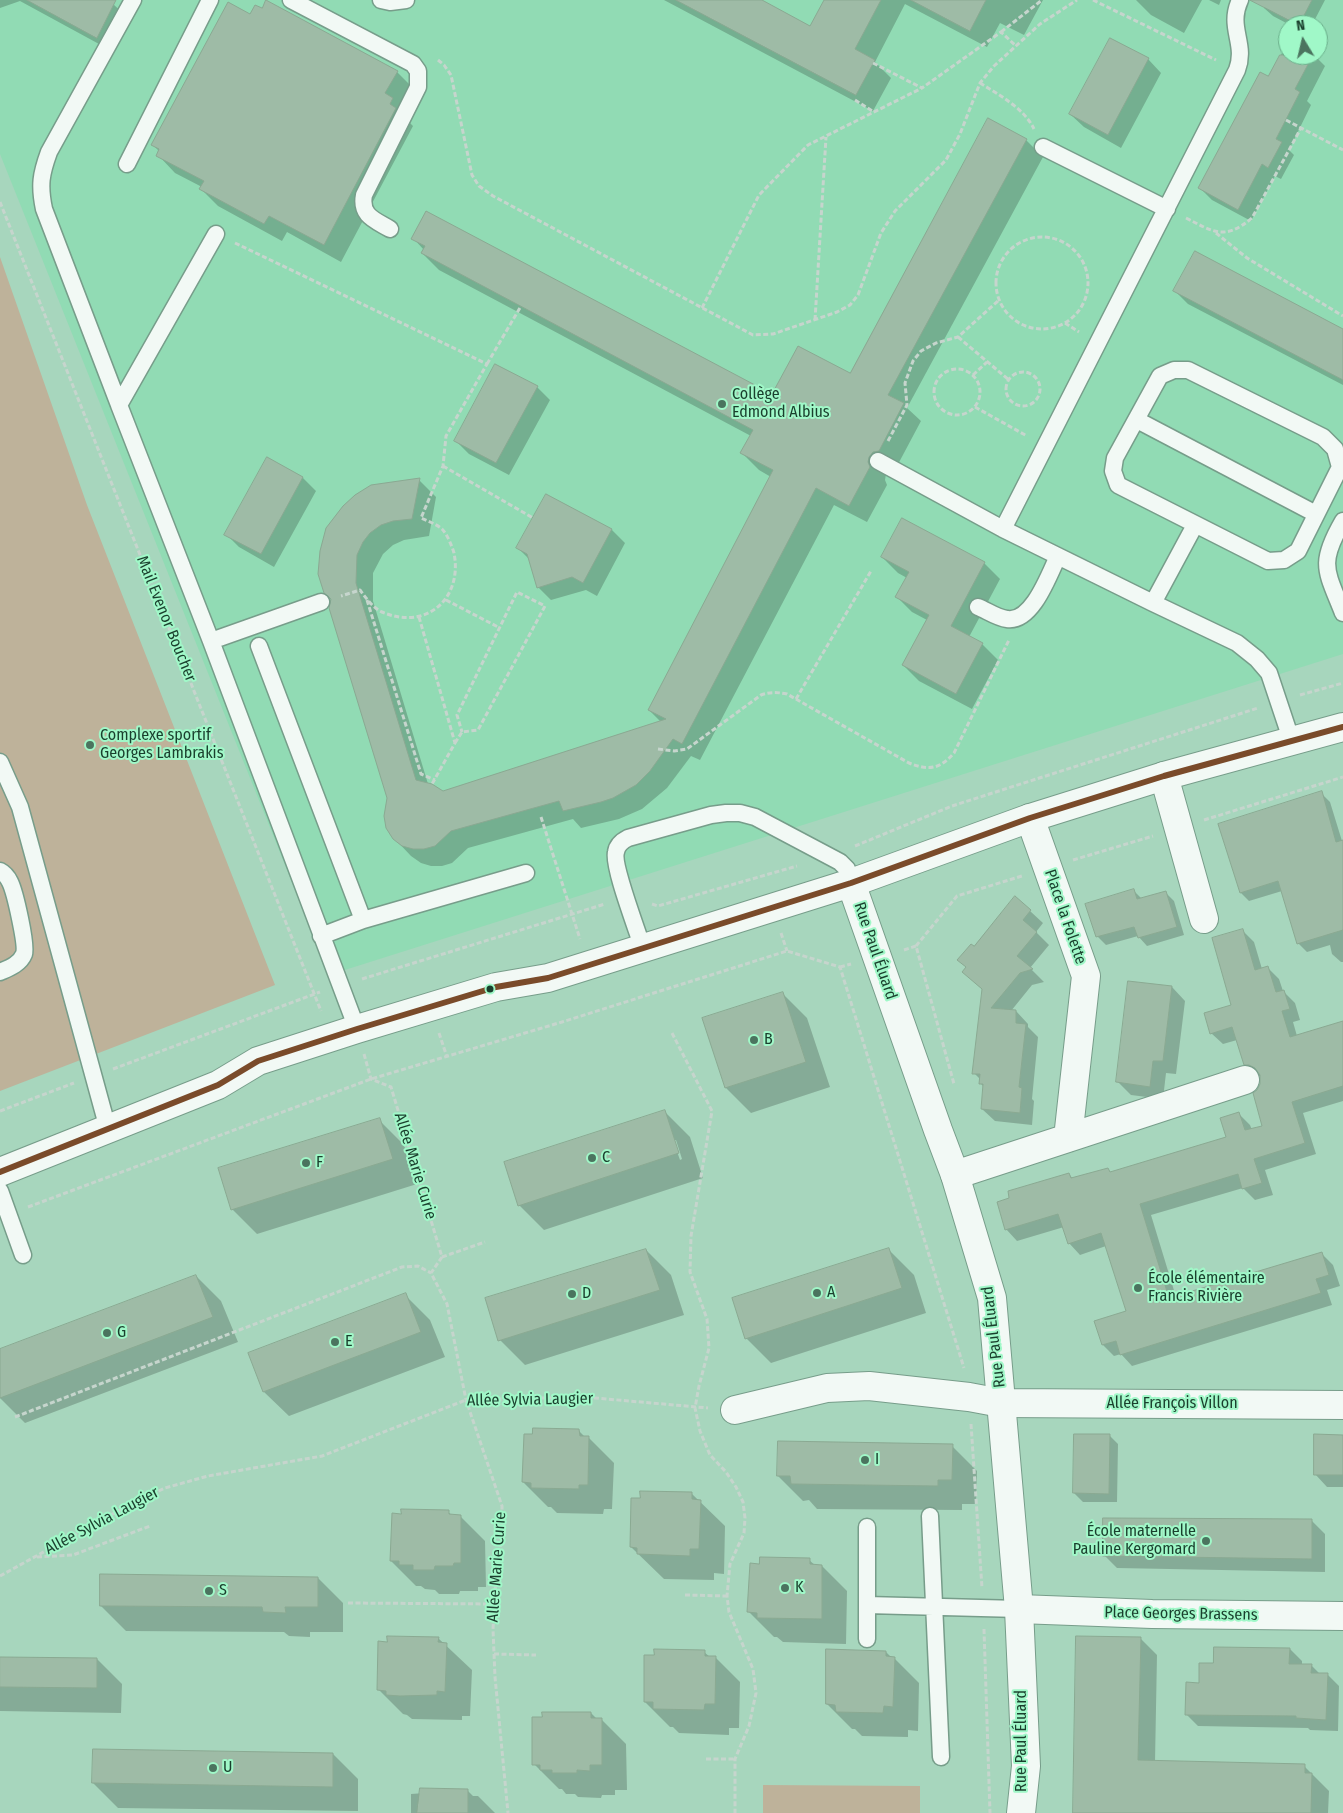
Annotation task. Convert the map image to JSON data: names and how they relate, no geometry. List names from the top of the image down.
{
  "streets": {
    "street": [
      "Place la Folette",
      "Rue Paul Éluard",
      "Allée François Villon",
      "Place Georges Brassens"
    ],
    "path": ["Mail Evenor Boucher", "Allée Marie Curie", "Allée Sylvia Laugier"]
  },
  "crossings": [
    ["Rue Paul Éluard", "Allée François Villon"],
    ["Rue Paul Éluard", "Place Georges Brassens"],
    ["Allée Marie Curie", "Allée Sylvia Laugier"]
  ],
  "places": [
    "Collège Edmond Albius",
    "Complexe sportif Georges Lambrakis",
    "B",
    "C",
    "F",
    "École élémentaire Francis Rivière",
    "A",
    "D",
    "G",
    "E",
    "I",
    "École maternelle Pauline Kergomard",
    "K",
    "S",
    "U"
  ],
  "north": "top"
}
